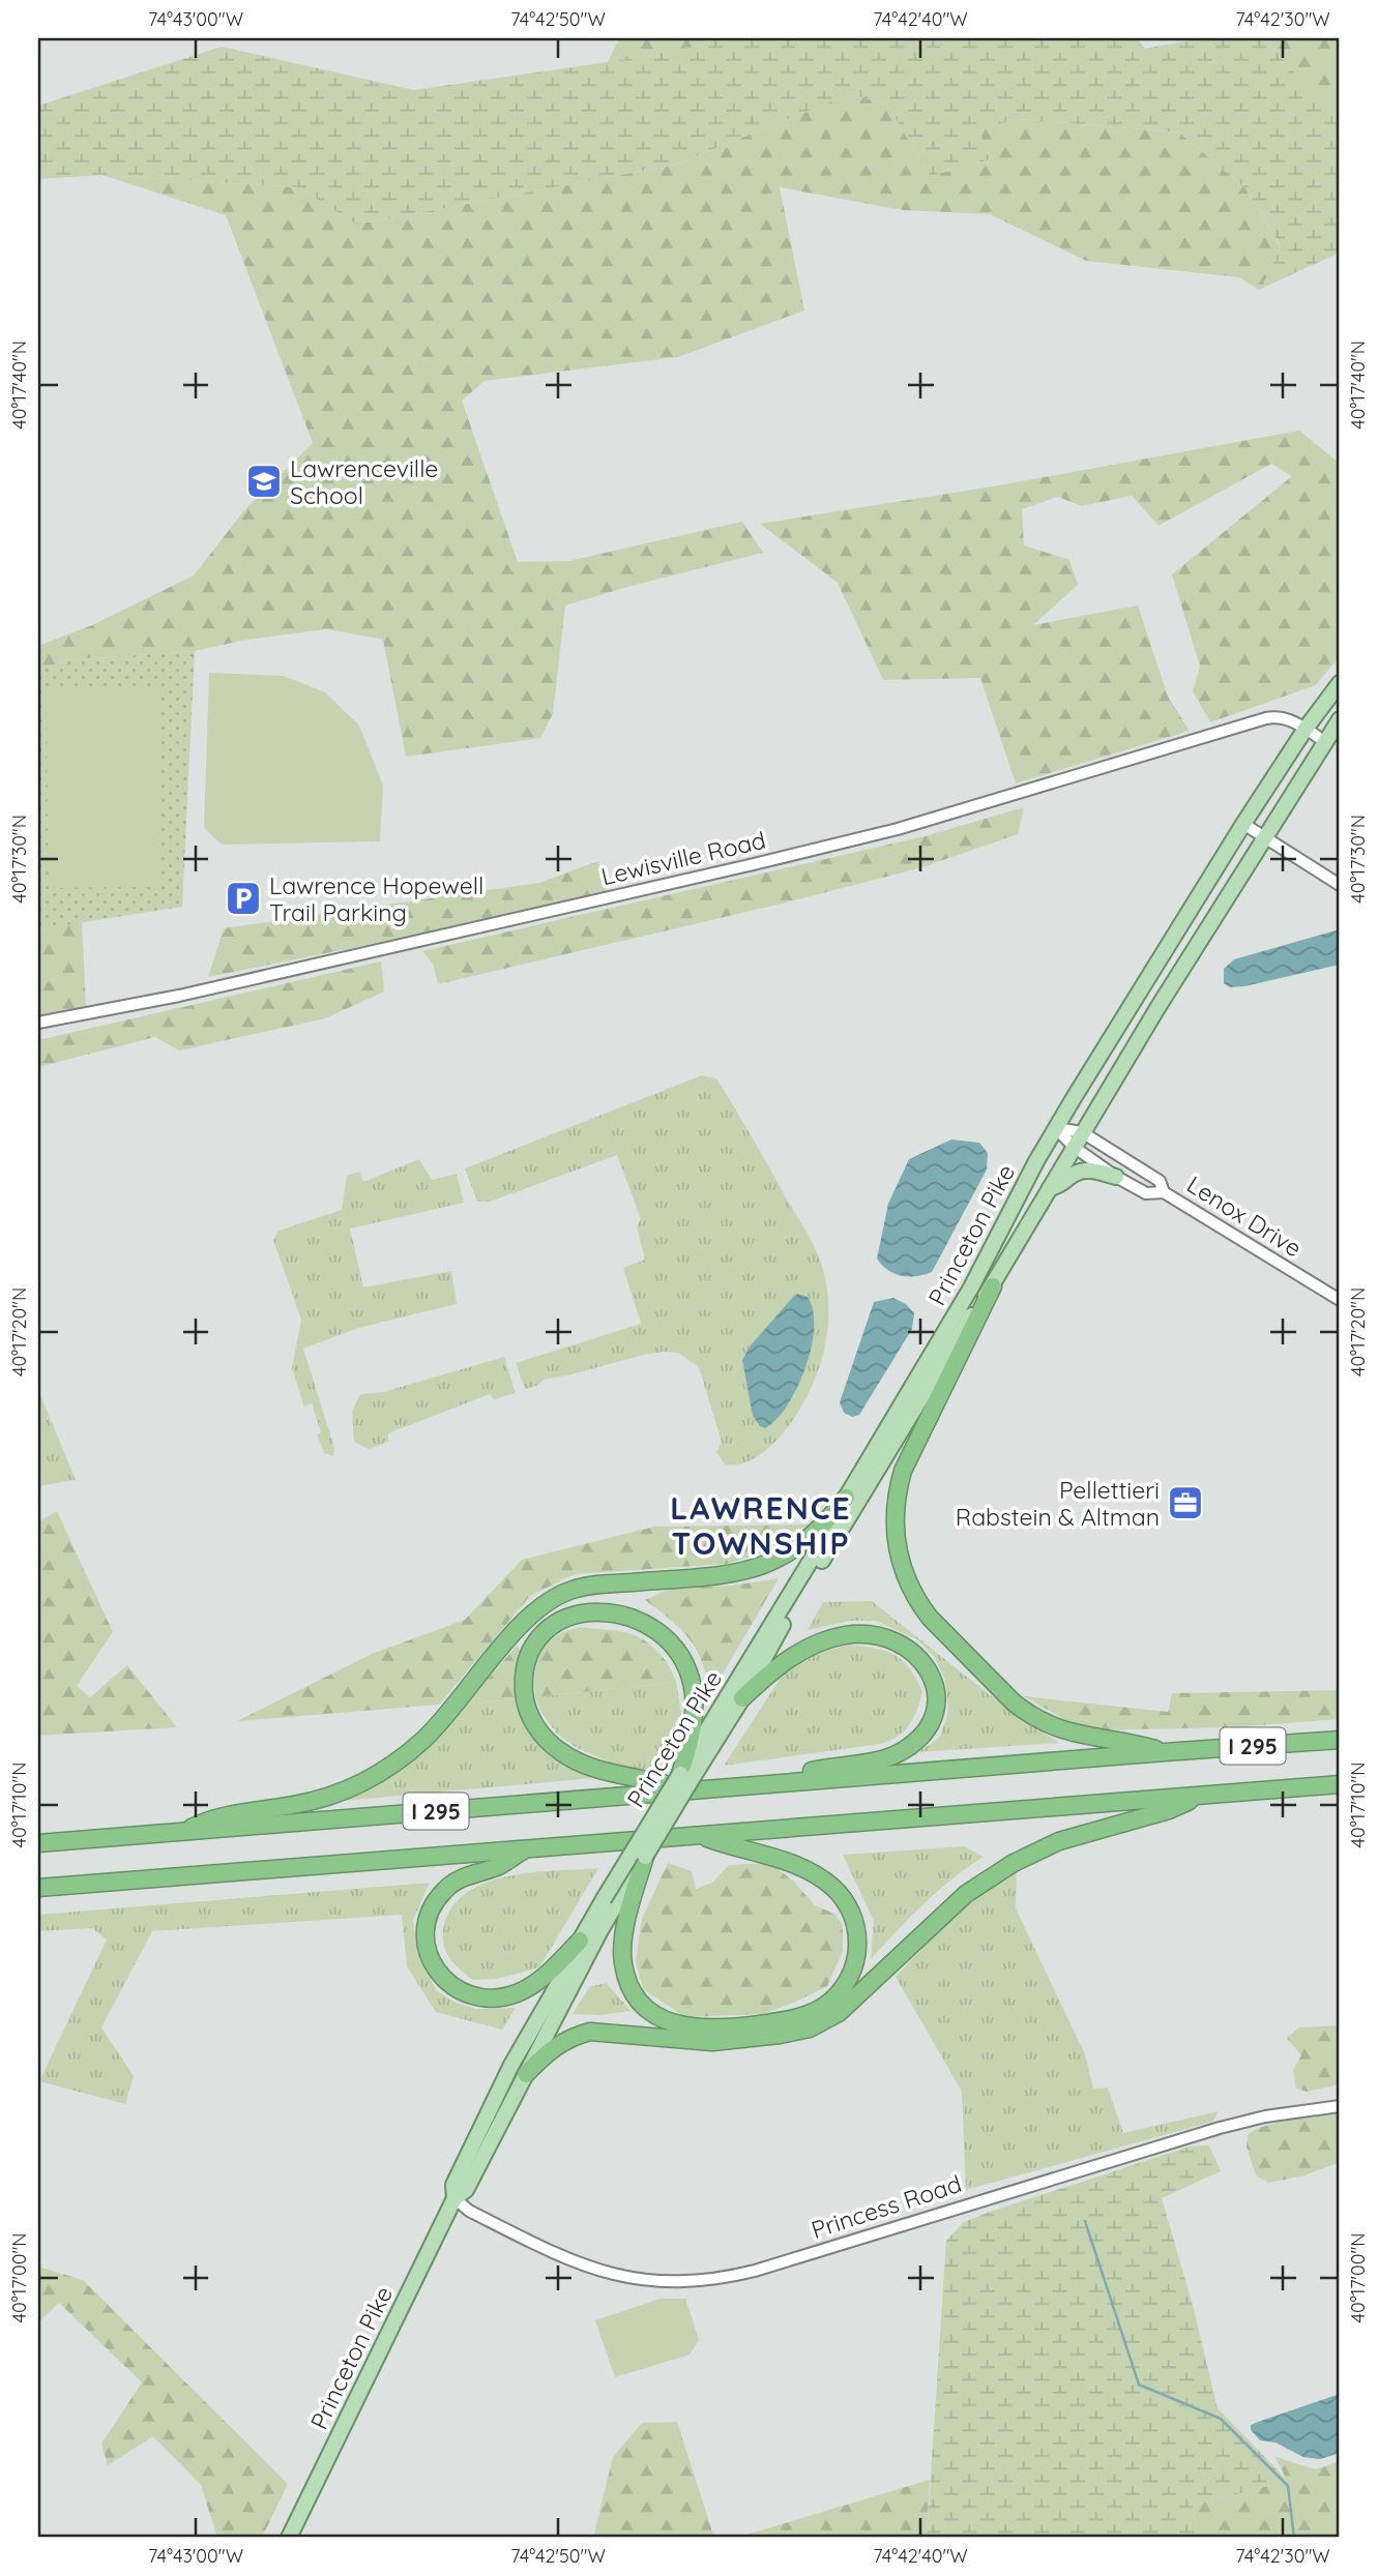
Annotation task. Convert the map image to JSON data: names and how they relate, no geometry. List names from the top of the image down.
{
  "streets": {
    "highway": ["I 295"],
    "main road": ["Princeton Pike"],
    "street": ["Lewisville Road", "Lenox Drive", "Princess Road"]
  },
  "crossings": [
    ["Lewisville Road", "Princeton Pike"],
    ["Lenox Drive", "Princeton Pike"],
    ["Princeton Pike", "Princess Road"]
  ],
  "districts": ["LAWRENCE TOWNSHIP"],
  "places": {
    "school or university": ["Lawrenceville School"],
    "parking": ["Lawrence Hopewell Trail Parking"],
    "office": ["Pellettieri Rabstein & Altman"]
  },
  "coordinates": [
    "74°43'00\"W",
    "74°42'50\"W",
    "74°42'40\"W",
    "74°42'30\"W",
    "40°17'40\"N",
    "40°17'30\"N",
    "40°17'20\"N",
    "40°17'10\"N",
    "40°17'00\"N"
  ]
}
